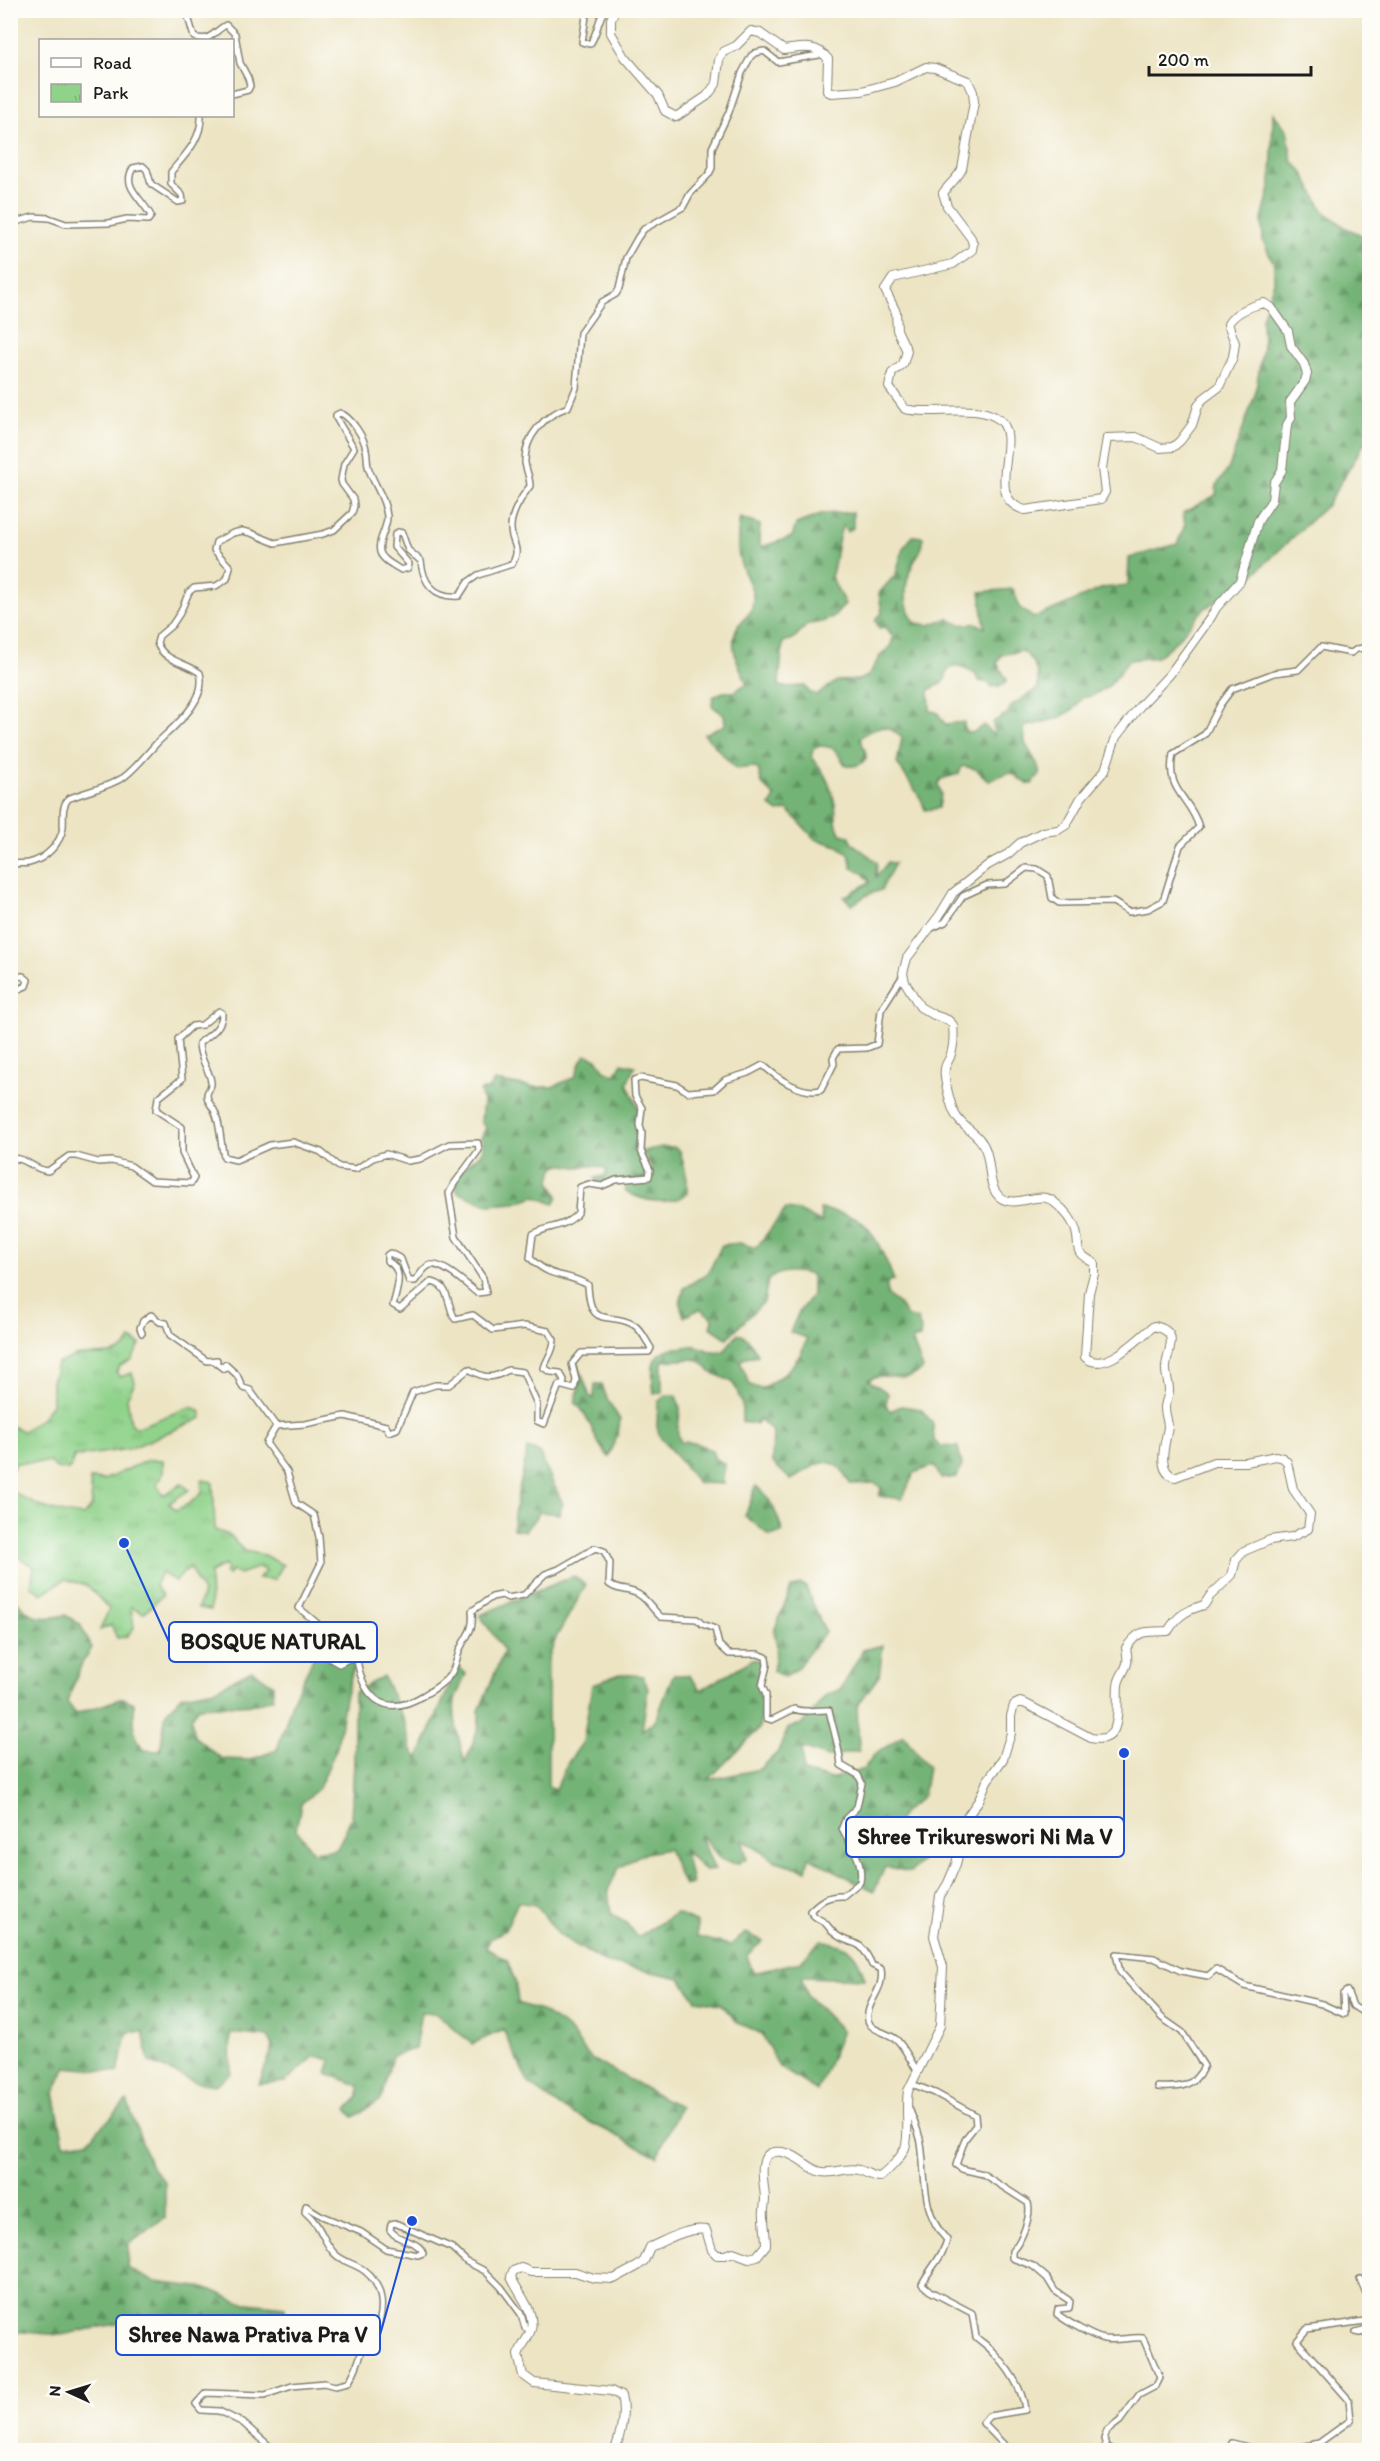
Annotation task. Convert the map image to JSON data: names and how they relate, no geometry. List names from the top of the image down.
{
  "places": ["BOSQUE NATURAL", "Shree Trikureswori Ni Ma V", "Shree Nawa Prativa Pra V"],
  "legend": ["Road", "Park"],
  "scale_bar": "200 m",
  "north": "left"
}
